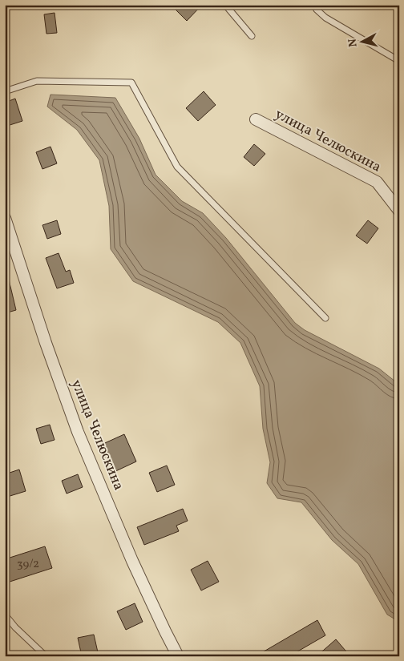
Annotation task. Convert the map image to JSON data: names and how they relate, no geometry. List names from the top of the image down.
{
  "streets": {
    "street": ["улица Челюскина"]
  },
  "house_numbers": ["39/2"],
  "north": "left"
}
